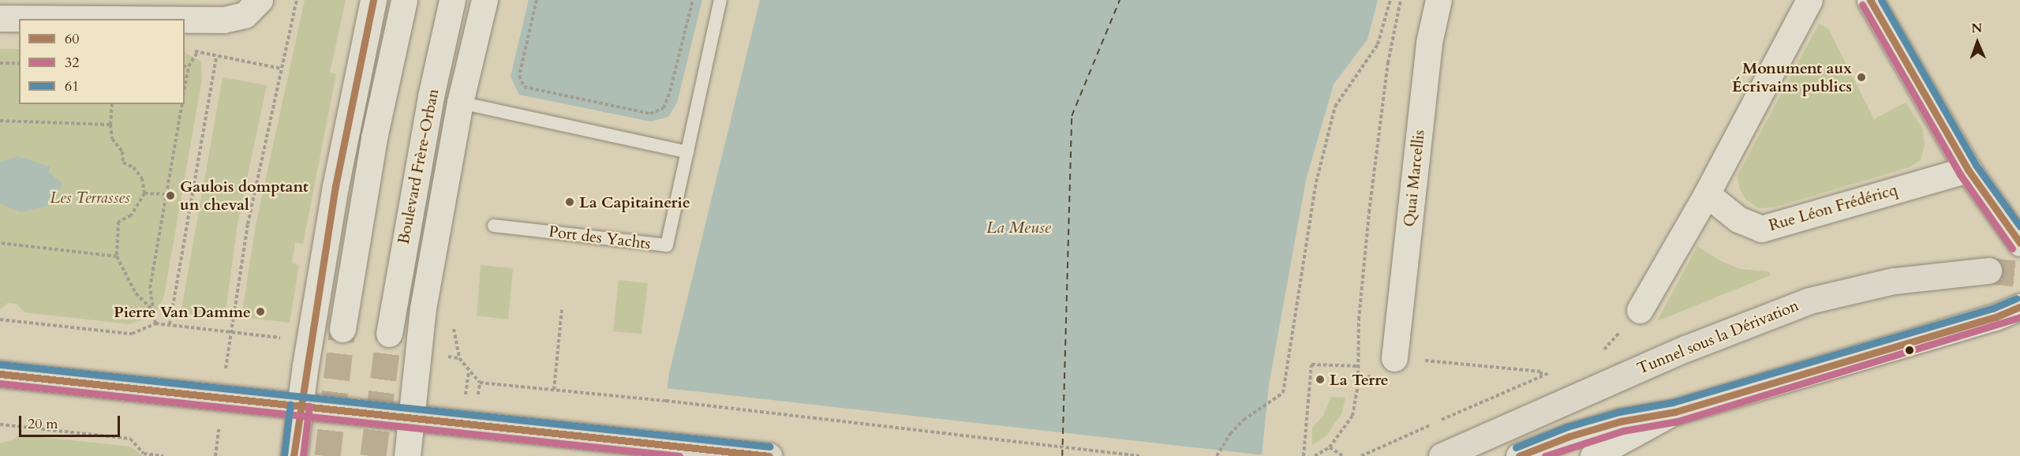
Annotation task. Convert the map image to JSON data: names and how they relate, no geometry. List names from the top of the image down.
{
  "streets": {
    "main road": ["Tunnel sous la Dérivation"],
    "street": ["Boulevard Frère-Orban", "Quai Marcellis", "Rue Léon Frédéricq"],
    "lane": ["Port des Yachts"]
  },
  "water": ["La Meuse"],
  "parks": ["Les Terrasses"],
  "places": [
    "Monument aux Écrivains publics",
    "Gaulois domptant un cheval",
    "La Capitainerie",
    "Pierre Van Damme",
    "La Terre"
  ],
  "lines": ["transit line 60", "transit line 61", "transit line 32"],
  "legend": ["60", "32", "61"],
  "scale_bar": "20 m",
  "north": "top"
}
